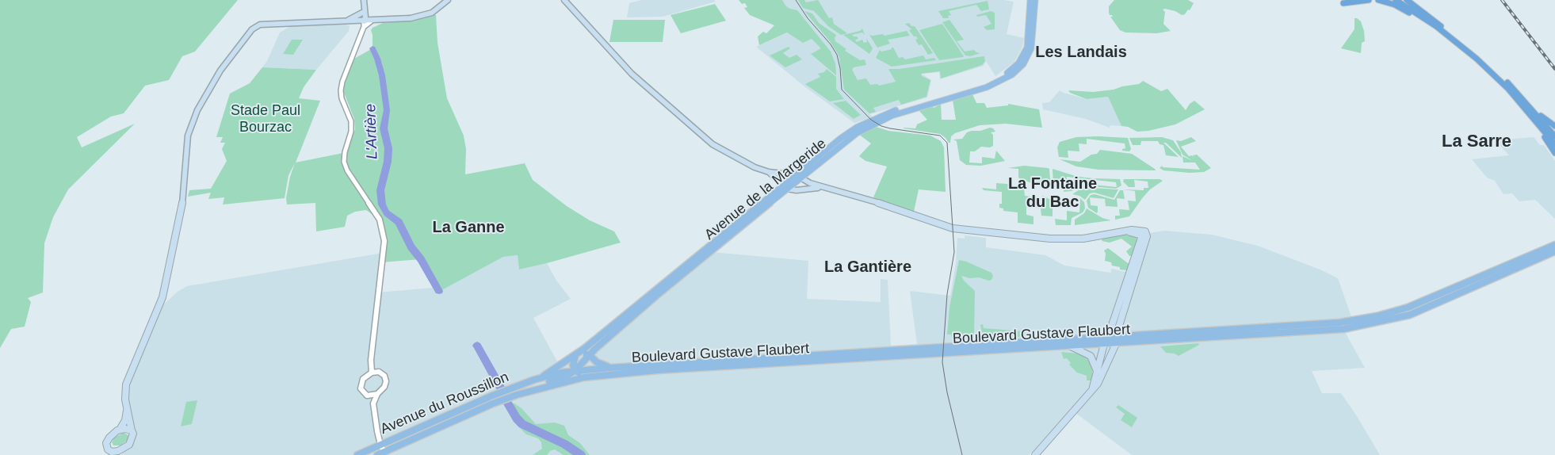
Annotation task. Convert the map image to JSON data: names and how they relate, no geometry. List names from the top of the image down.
{
  "streets": {
    "main road": ["Avenue de la Margeride", "Boulevard Gustave Flaubert", "Avenue du Roussillon"]
  },
  "crossings": [
    ["Avenue de la Margeride", "Boulevard Gustave Flaubert"],
    ["Avenue de la Margeride", "Avenue du Roussillon"],
    ["Boulevard Gustave Flaubert", "Avenue du Roussillon"]
  ],
  "districts": [
    "Les Landais",
    "La Sarre",
    "La Fontaine du Bac",
    "La Ganne",
    "La Gantière"
  ],
  "water": ["L'Artière"],
  "parks": ["Stade Paul Bourzac"]
}
